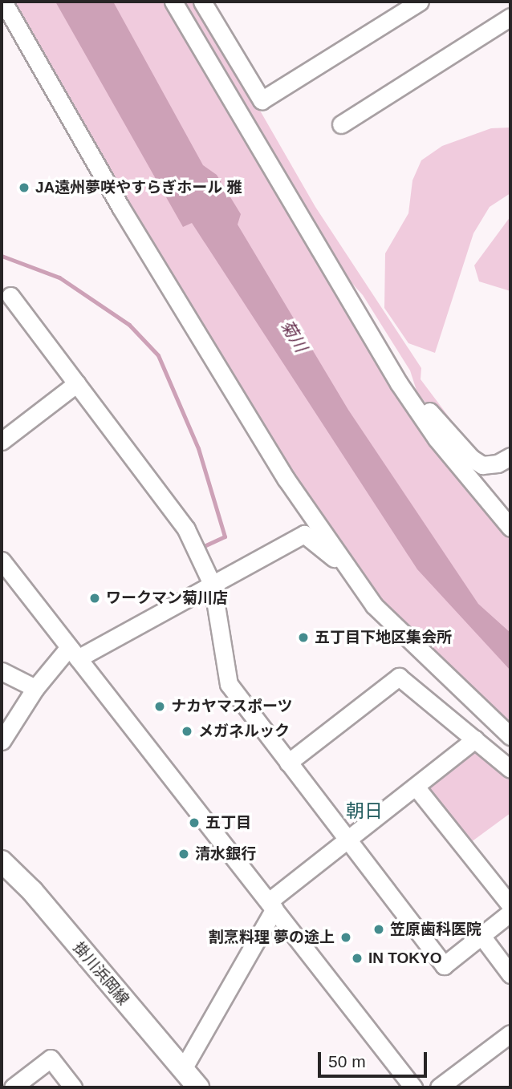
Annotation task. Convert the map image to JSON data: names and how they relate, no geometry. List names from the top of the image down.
{
  "streets": {
    "main road": ["掛川浜岡線"]
  },
  "districts": ["朝日"],
  "water": ["菊川"],
  "places": [
    "JA遠州夢咲やすらぎホール 雅",
    "ワークマン菊川店",
    "五丁目下地区集会所",
    "ナカヤマスポーツ",
    "メガネルック",
    "五丁目",
    "清水銀行",
    "笠原歯科医院",
    "割烹料理 夢の途上",
    "IN TOKYO"
  ],
  "scale_bar": "50 m"
}
